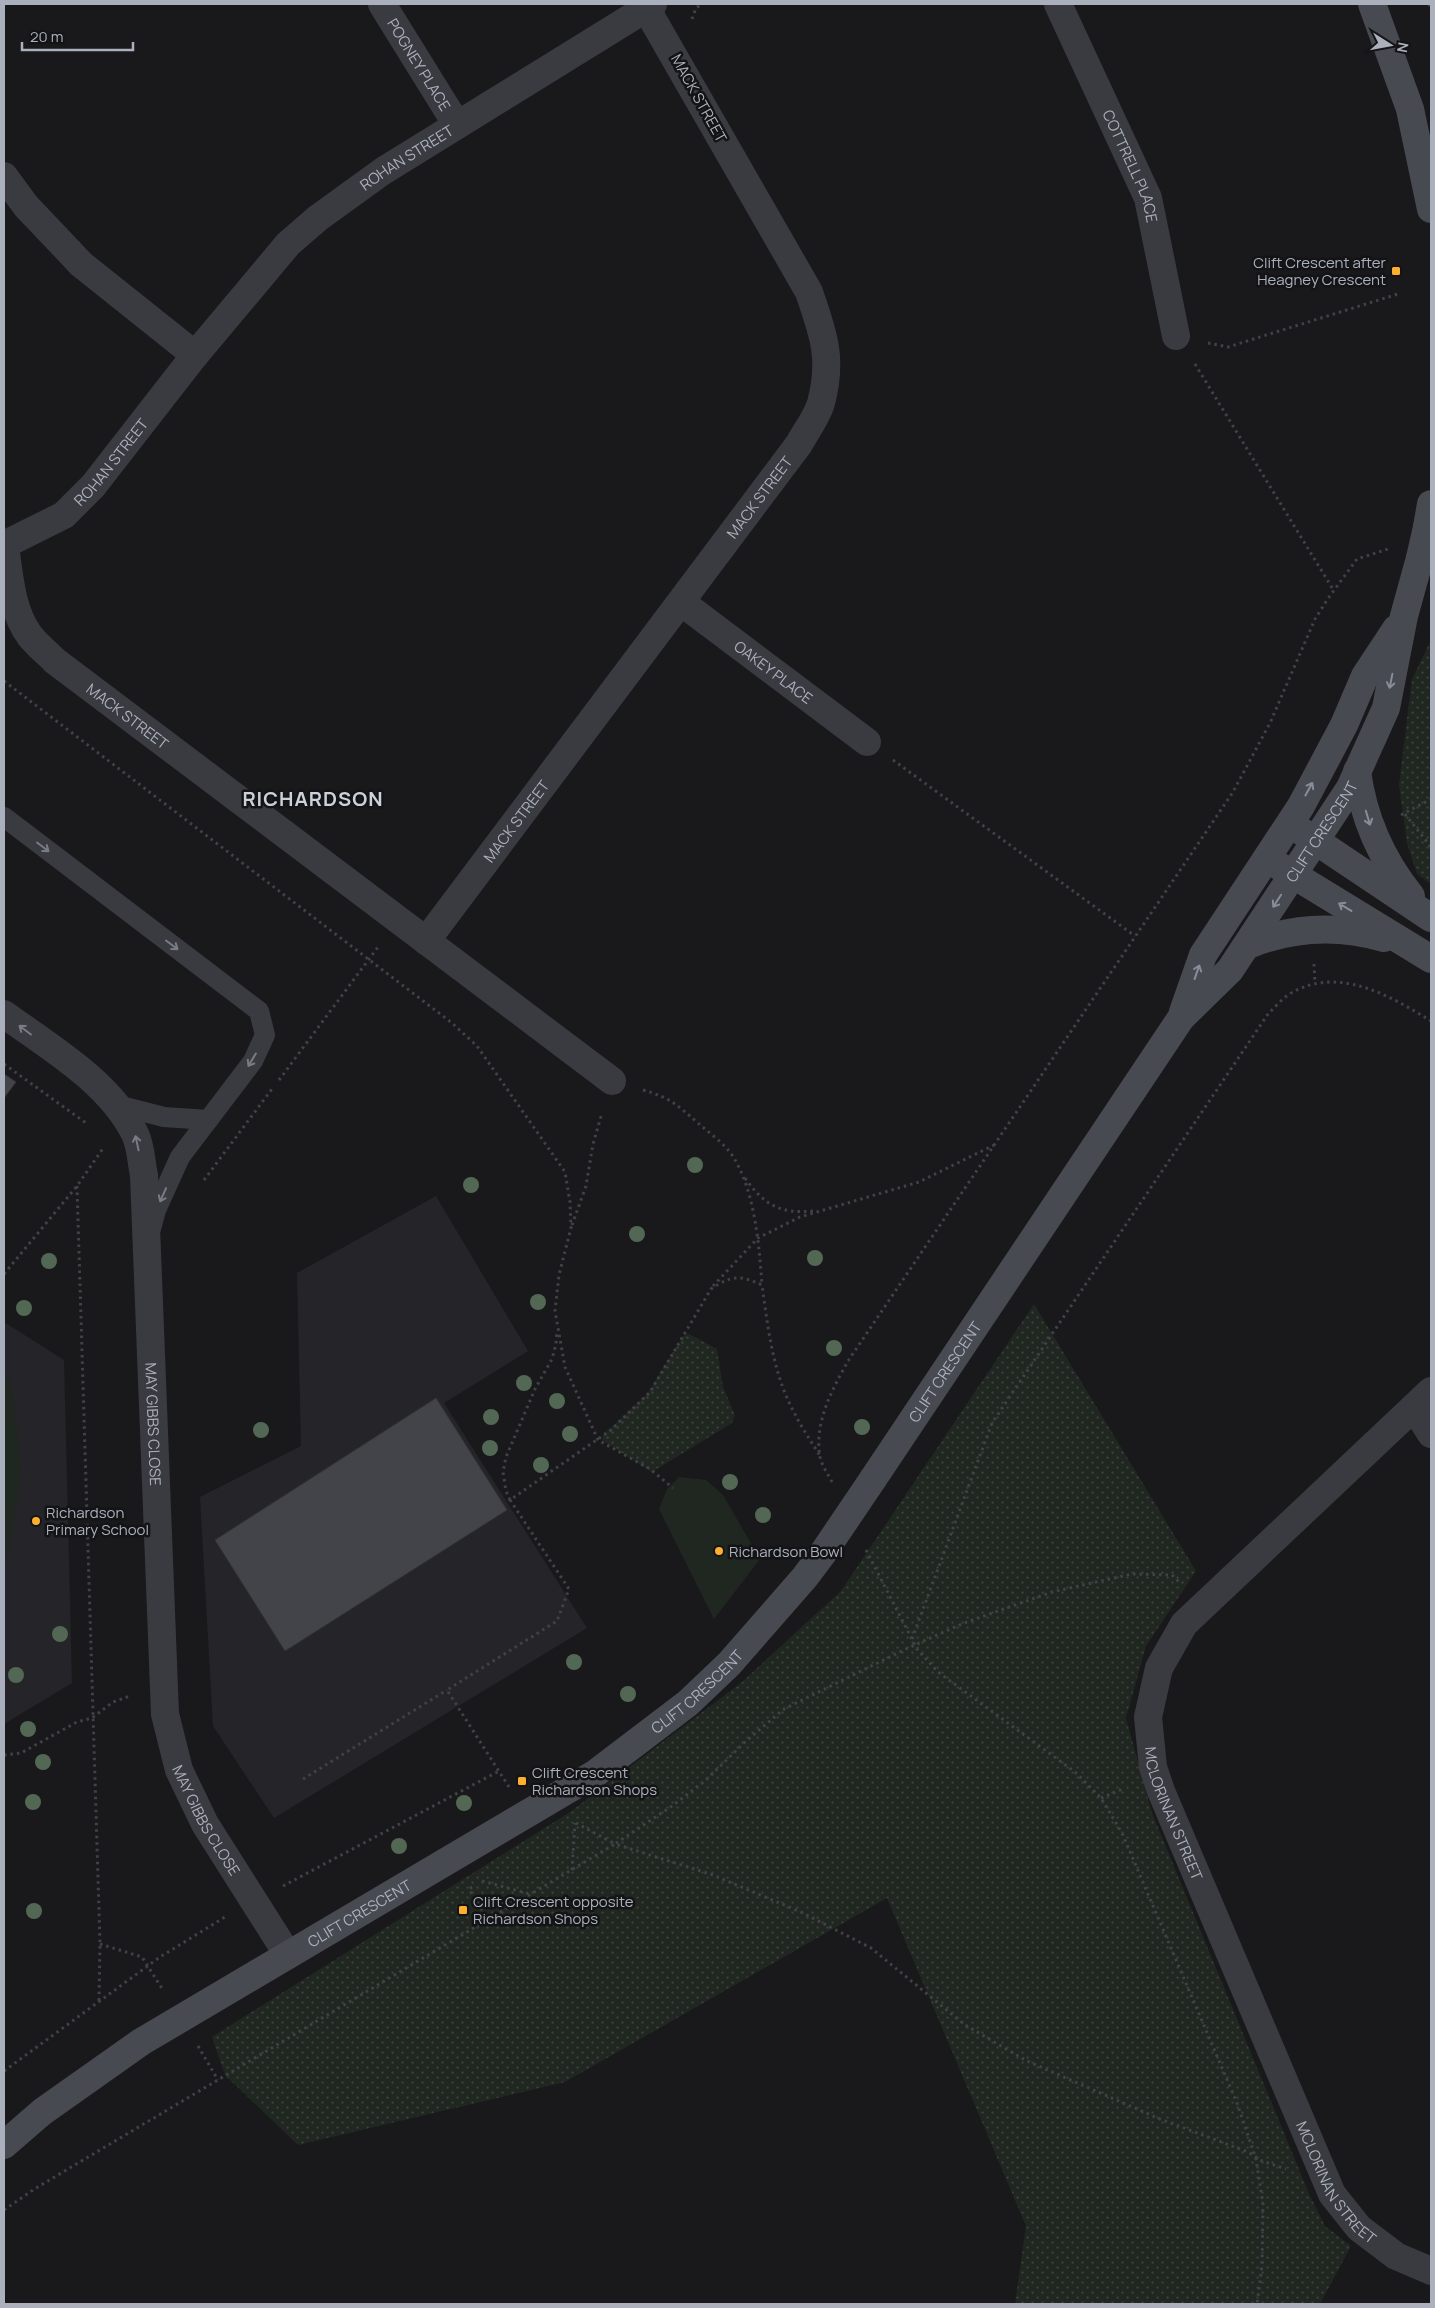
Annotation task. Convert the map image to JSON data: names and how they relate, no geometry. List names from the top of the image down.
{
  "streets": {
    "street": [
      "POGNEY PLACE",
      "MACK STREET",
      "ROHAN STREET",
      "COTTRELL PLACE",
      "OAKEY PLACE",
      "CLIFT CRESCENT",
      "MAY GIBBS CLOSE",
      "MCLORINAN STREET"
    ]
  },
  "crossings": [
    ["POGNEY PLACE", "ROHAN STREET"],
    ["MACK STREET", "ROHAN STREET"],
    ["MACK STREET", "OAKEY PLACE"],
    ["CLIFT CRESCENT", "MAY GIBBS CLOSE"]
  ],
  "districts": ["RICHARDSON"],
  "places": {
    "transit": ["Clift Crescent after Heagney Crescent", "Clift Crescent Richardson Shops", "Clift Crescent opposite Richardson Shops"],
    "other": ["Richardson Primary School", "Richardson Bowl"]
  },
  "scale_bar": "20 m",
  "north": "right"
}
